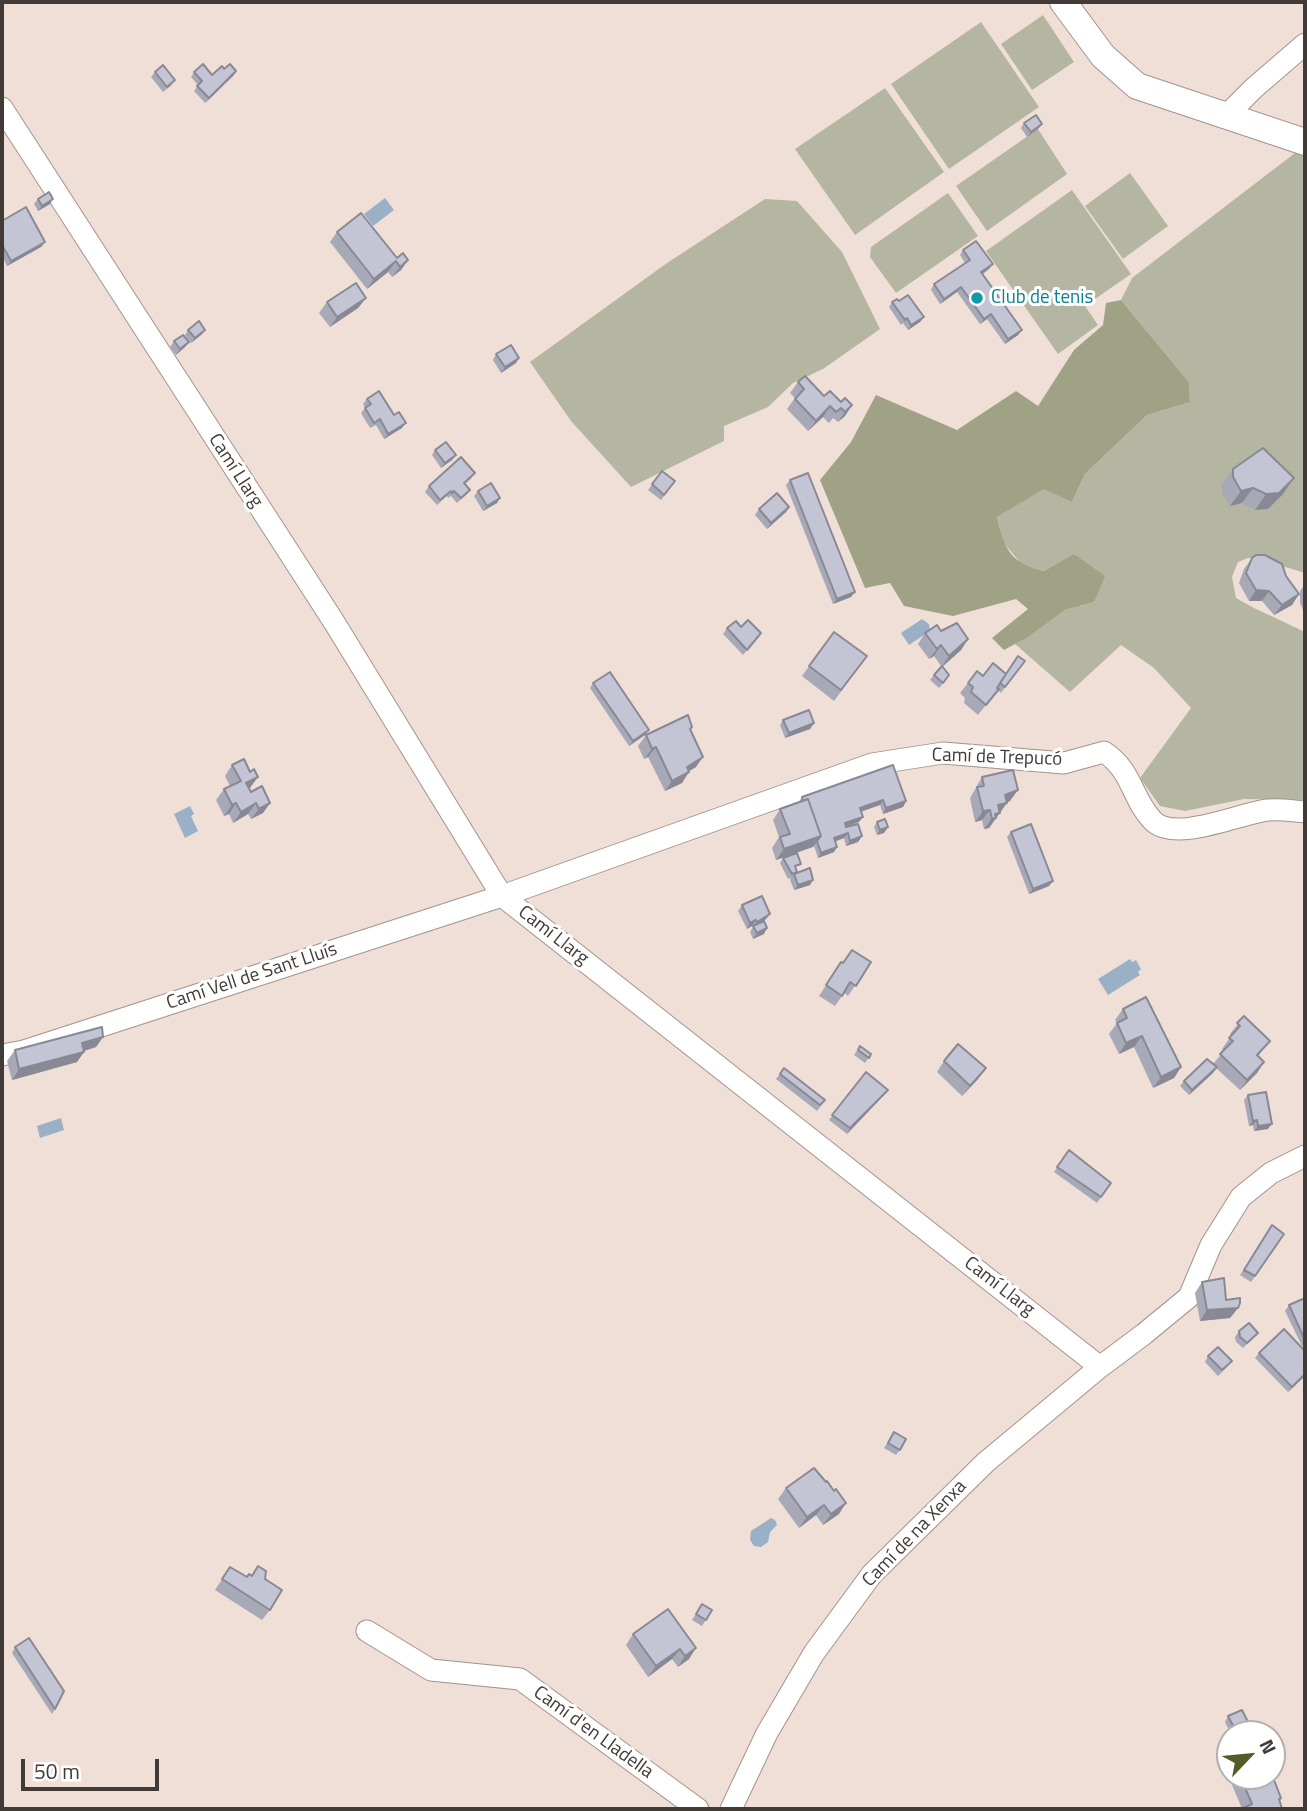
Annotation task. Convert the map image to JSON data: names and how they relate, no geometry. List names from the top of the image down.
{
  "streets": {
    "street": [
      "Camí Llarg",
      "Camí de Trepucó",
      "Camí Vell de Sant Lluís",
      "Camí de na Xenxa",
      "Camí d'en Lladella"
    ]
  },
  "crossings": [
    ["Camí Llarg", "Camí de Trepucó"],
    ["Camí Llarg", "Camí Vell de Sant Lluís"],
    ["Camí Llarg", "Camí de na Xenxa"],
    ["Camí de Trepucó", "Camí Vell de Sant Lluís"]
  ],
  "places": ["Club de tenis"],
  "scale_bar": "50 m",
  "north": "top right"
}
